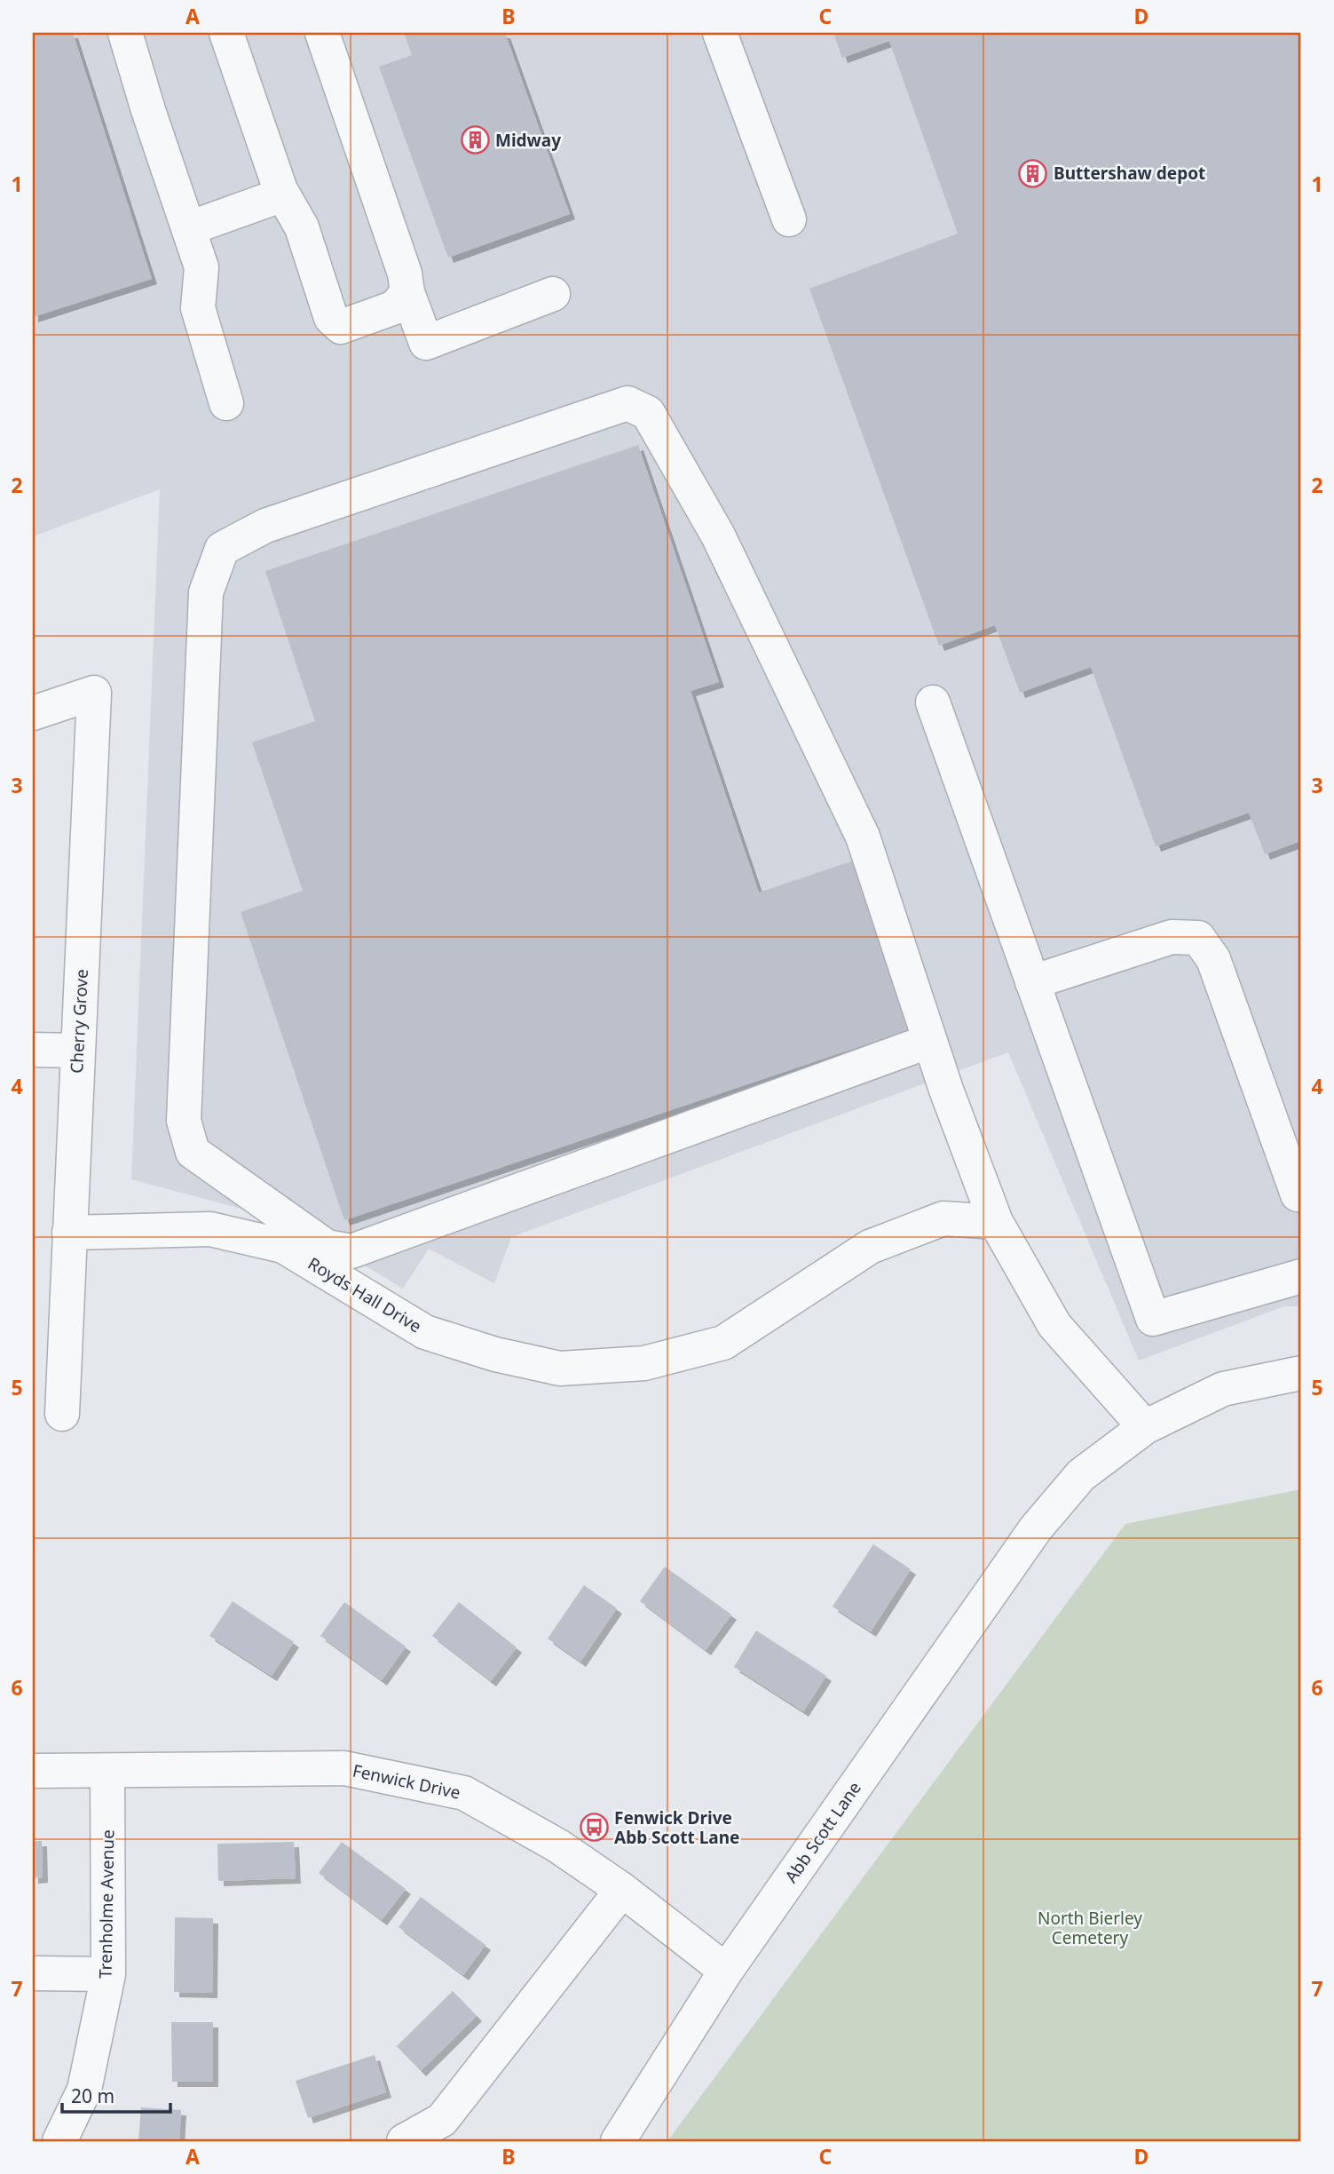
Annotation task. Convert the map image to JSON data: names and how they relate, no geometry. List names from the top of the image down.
{
  "streets": {
    "street": [
      "Cherry Grove",
      "Royds Hall Drive",
      "Fenwick Drive",
      "Abb Scott Lane",
      "Trenholme Avenue"
    ]
  },
  "crossings": [
    ["Cherry Grove", "Royds Hall Drive"],
    ["Fenwick Drive", "Abb Scott Lane"],
    ["Fenwick Drive", "Trenholme Avenue"]
  ],
  "parks": ["North Bierley Cemetery"],
  "places": {
    "building": ["Midway", "Buttershaw depot"],
    "bus stop": ["Fenwick Drive Abb Scott Lane"]
  },
  "scale_bar": "20 m",
  "grid": {
    "columns": [
      "A",
      "B",
      "C",
      "D"
    ],
    "rows": [
      "1",
      "2",
      "3",
      "4",
      "5",
      "6",
      "7"
    ]
  }
}
